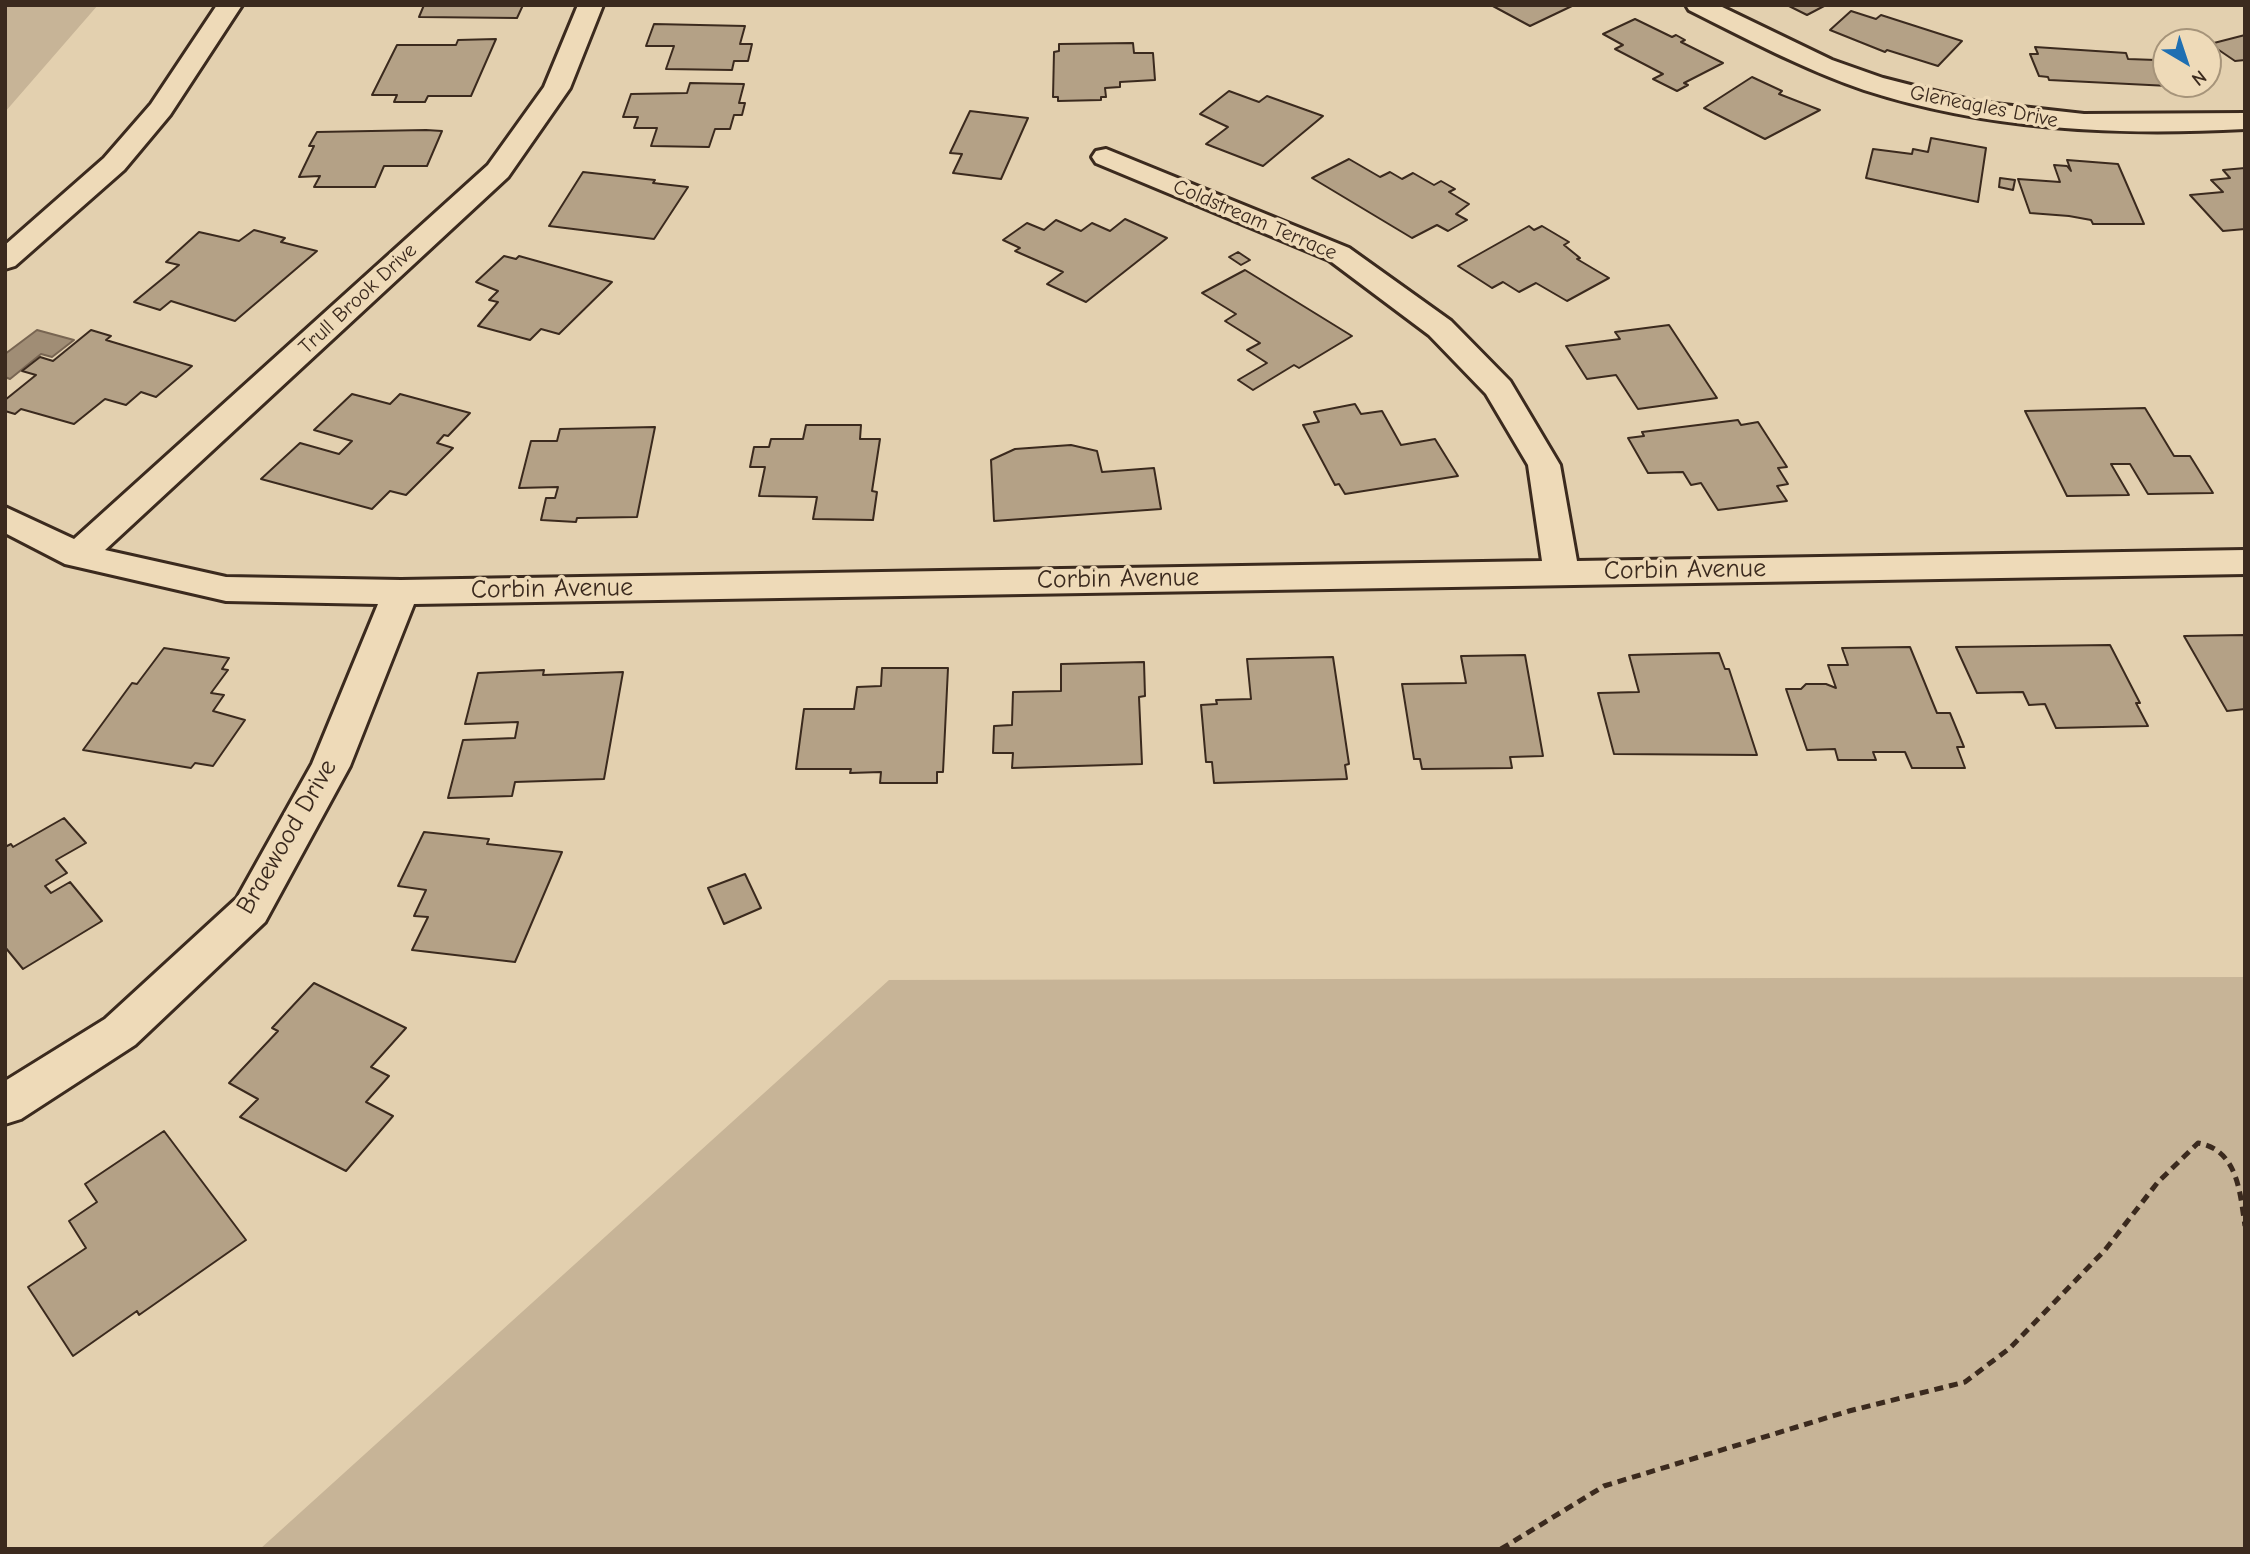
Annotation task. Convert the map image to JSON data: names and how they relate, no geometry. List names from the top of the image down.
{
  "streets": {
    "street": [
      "Gleneagles Drive",
      "Coldstream Terrace",
      "Trull Brook Drive",
      "Corbin Avenue",
      "Braewood Drive"
    ]
  },
  "crossings": [
    ["Coldstream Terrace", "Corbin Avenue"],
    ["Trull Brook Drive", "Corbin Avenue"],
    ["Corbin Avenue", "Braewood Drive"]
  ],
  "north": "bottom right"
}
